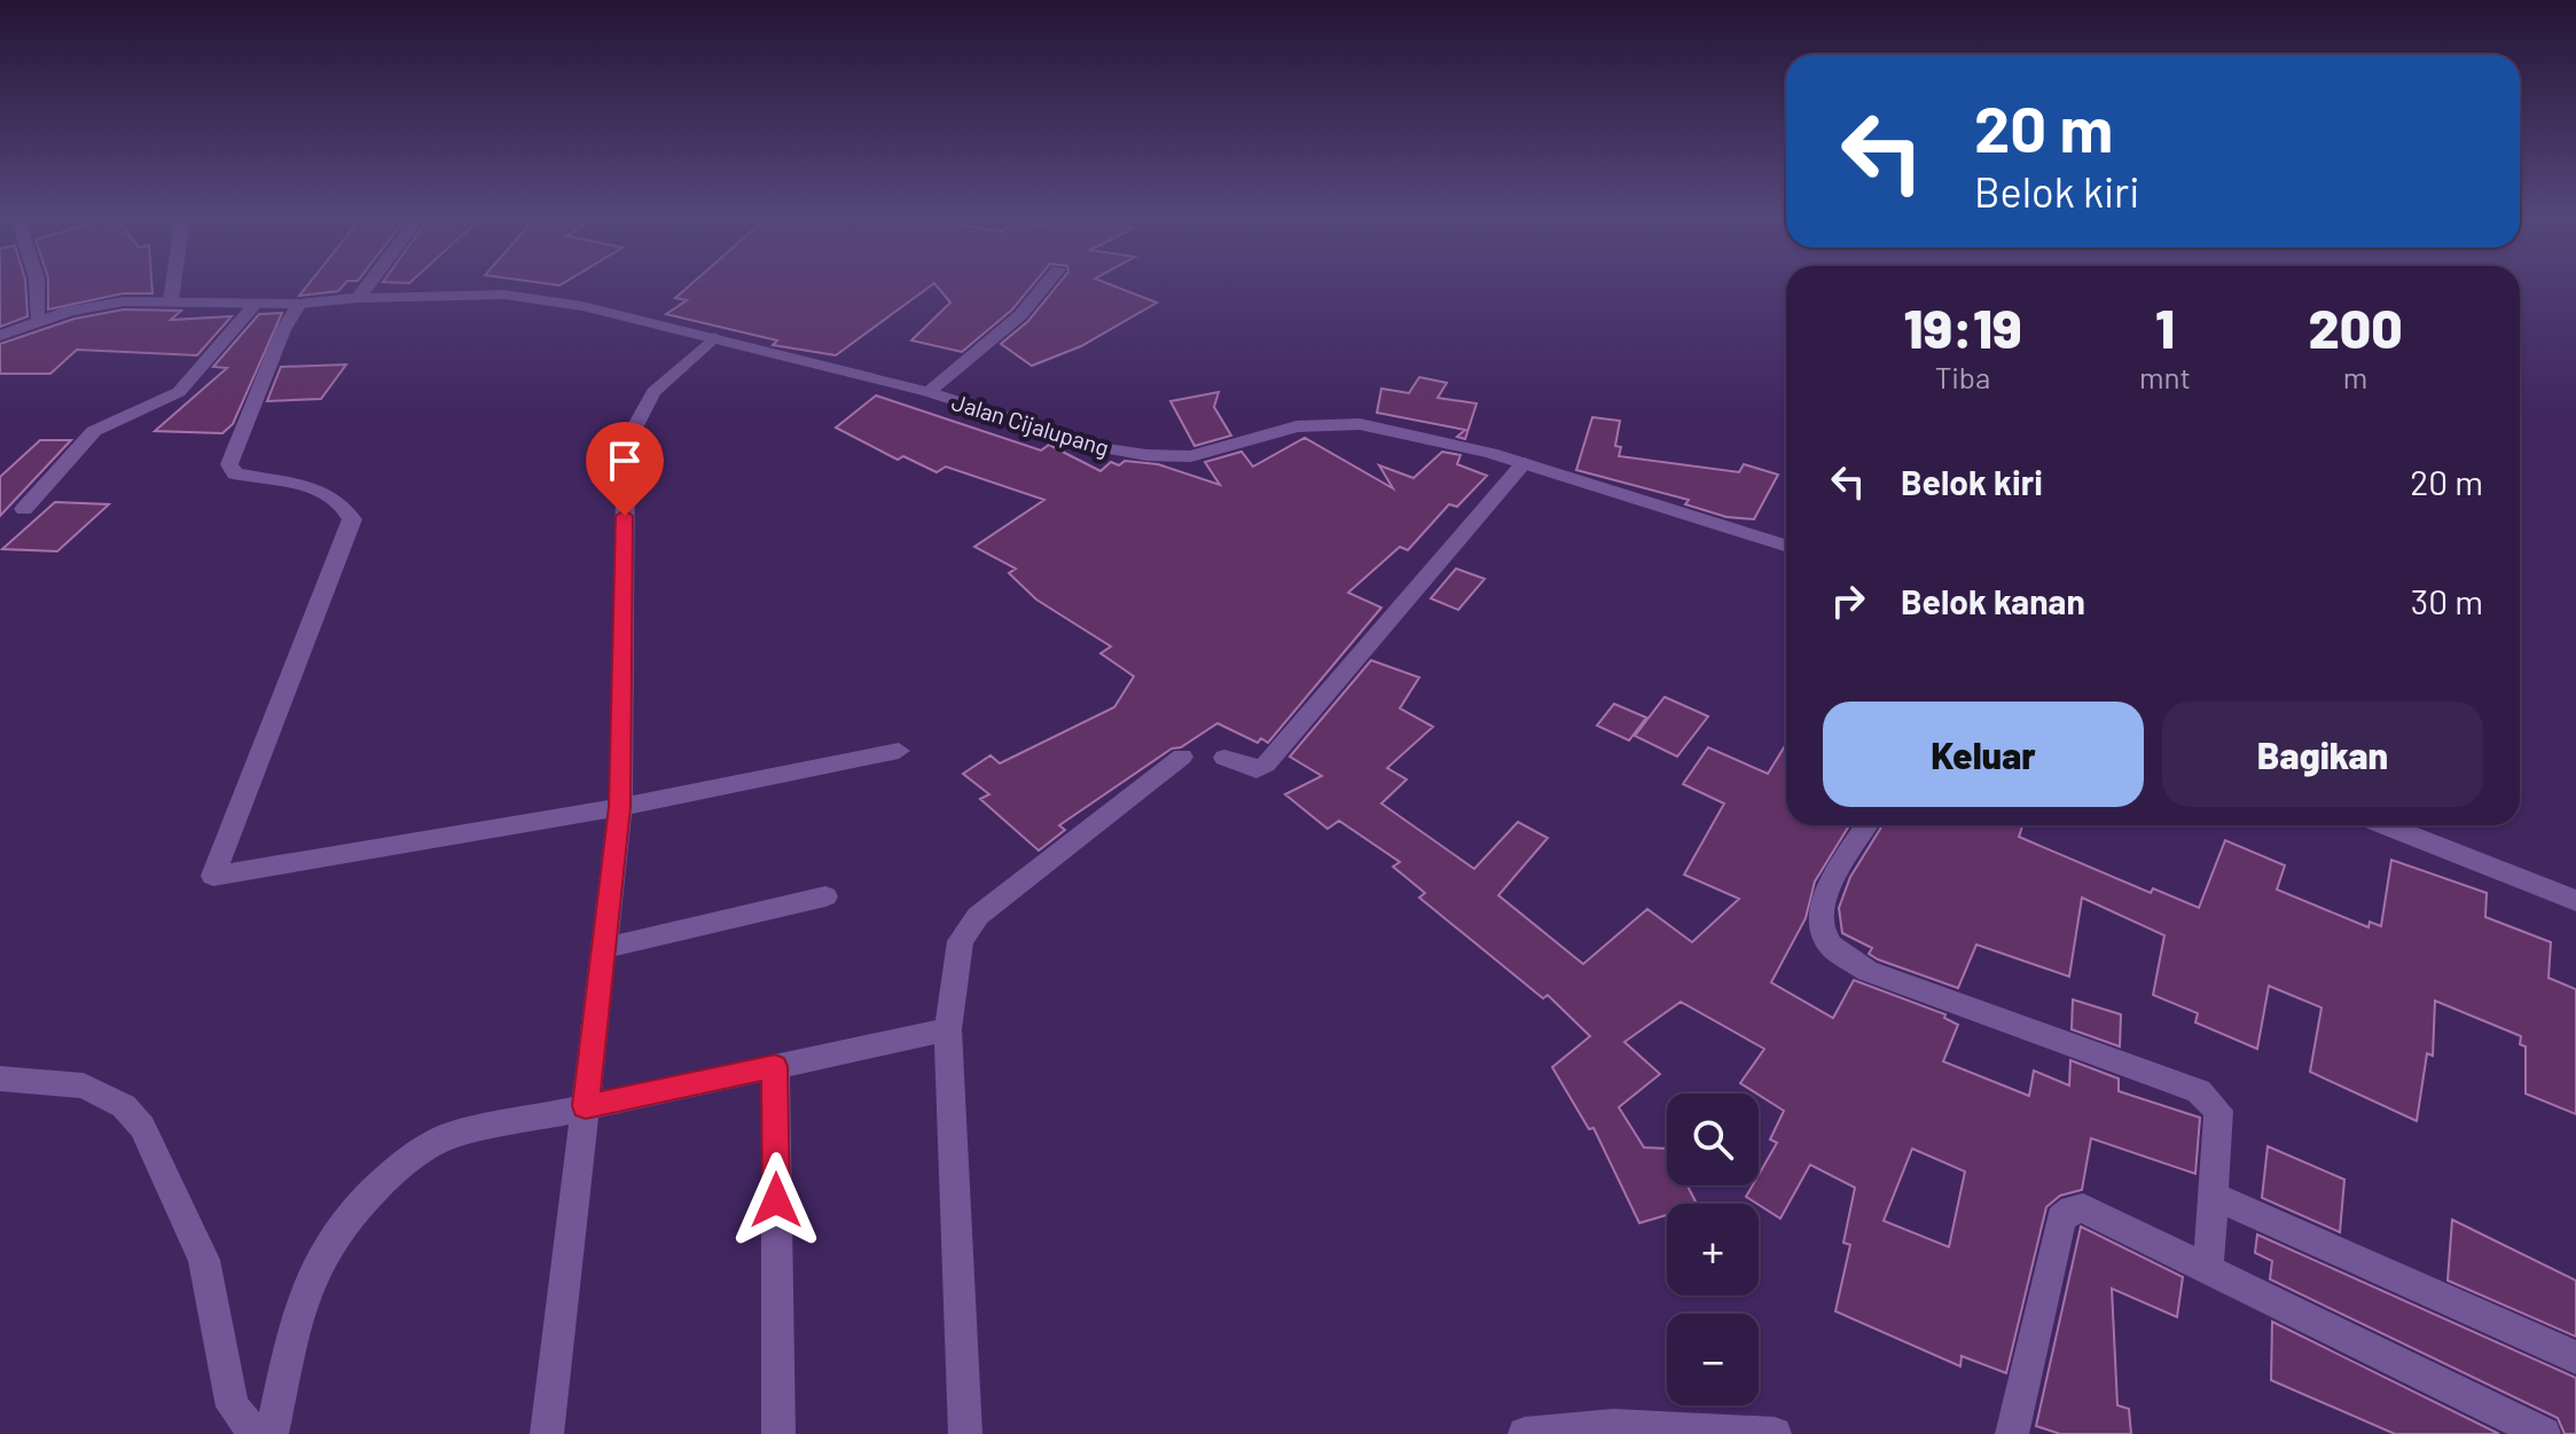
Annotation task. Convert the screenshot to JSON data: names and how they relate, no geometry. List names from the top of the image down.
{
  "streets": {
    "street": ["Jalan Cijalupang"]
  },
  "page": {
    "turn": ["20 m", "Belok kiri"],
    "eta": [
      "19:19",
      "Tiba",
      "1",
      "mnt",
      "200",
      "m"
    ],
    "list": [
      {
        "name": "Belok kiri",
        "value": "20 m"
      },
      {
        "name": "Belok kanan",
        "value": "30 m"
      }
    ],
    "buttons": ["Keluar", "Bagikan"],
    "map_buttons": ["+", "−"]
  }
}
